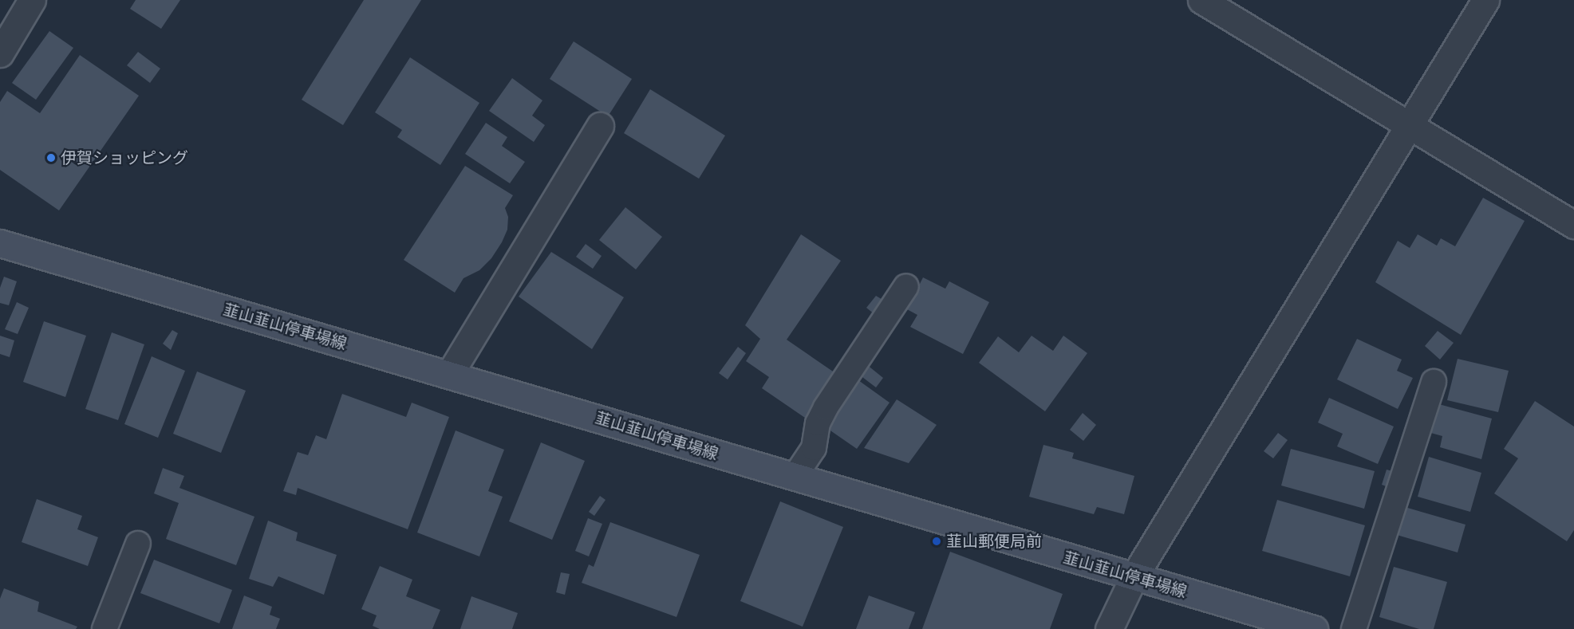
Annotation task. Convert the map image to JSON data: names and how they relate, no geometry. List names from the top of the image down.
{
  "streets": {
    "main road": ["韮山韮山停車場線"]
  },
  "places": ["伊賀ショッピング", "韮山郵便局前"]
}
